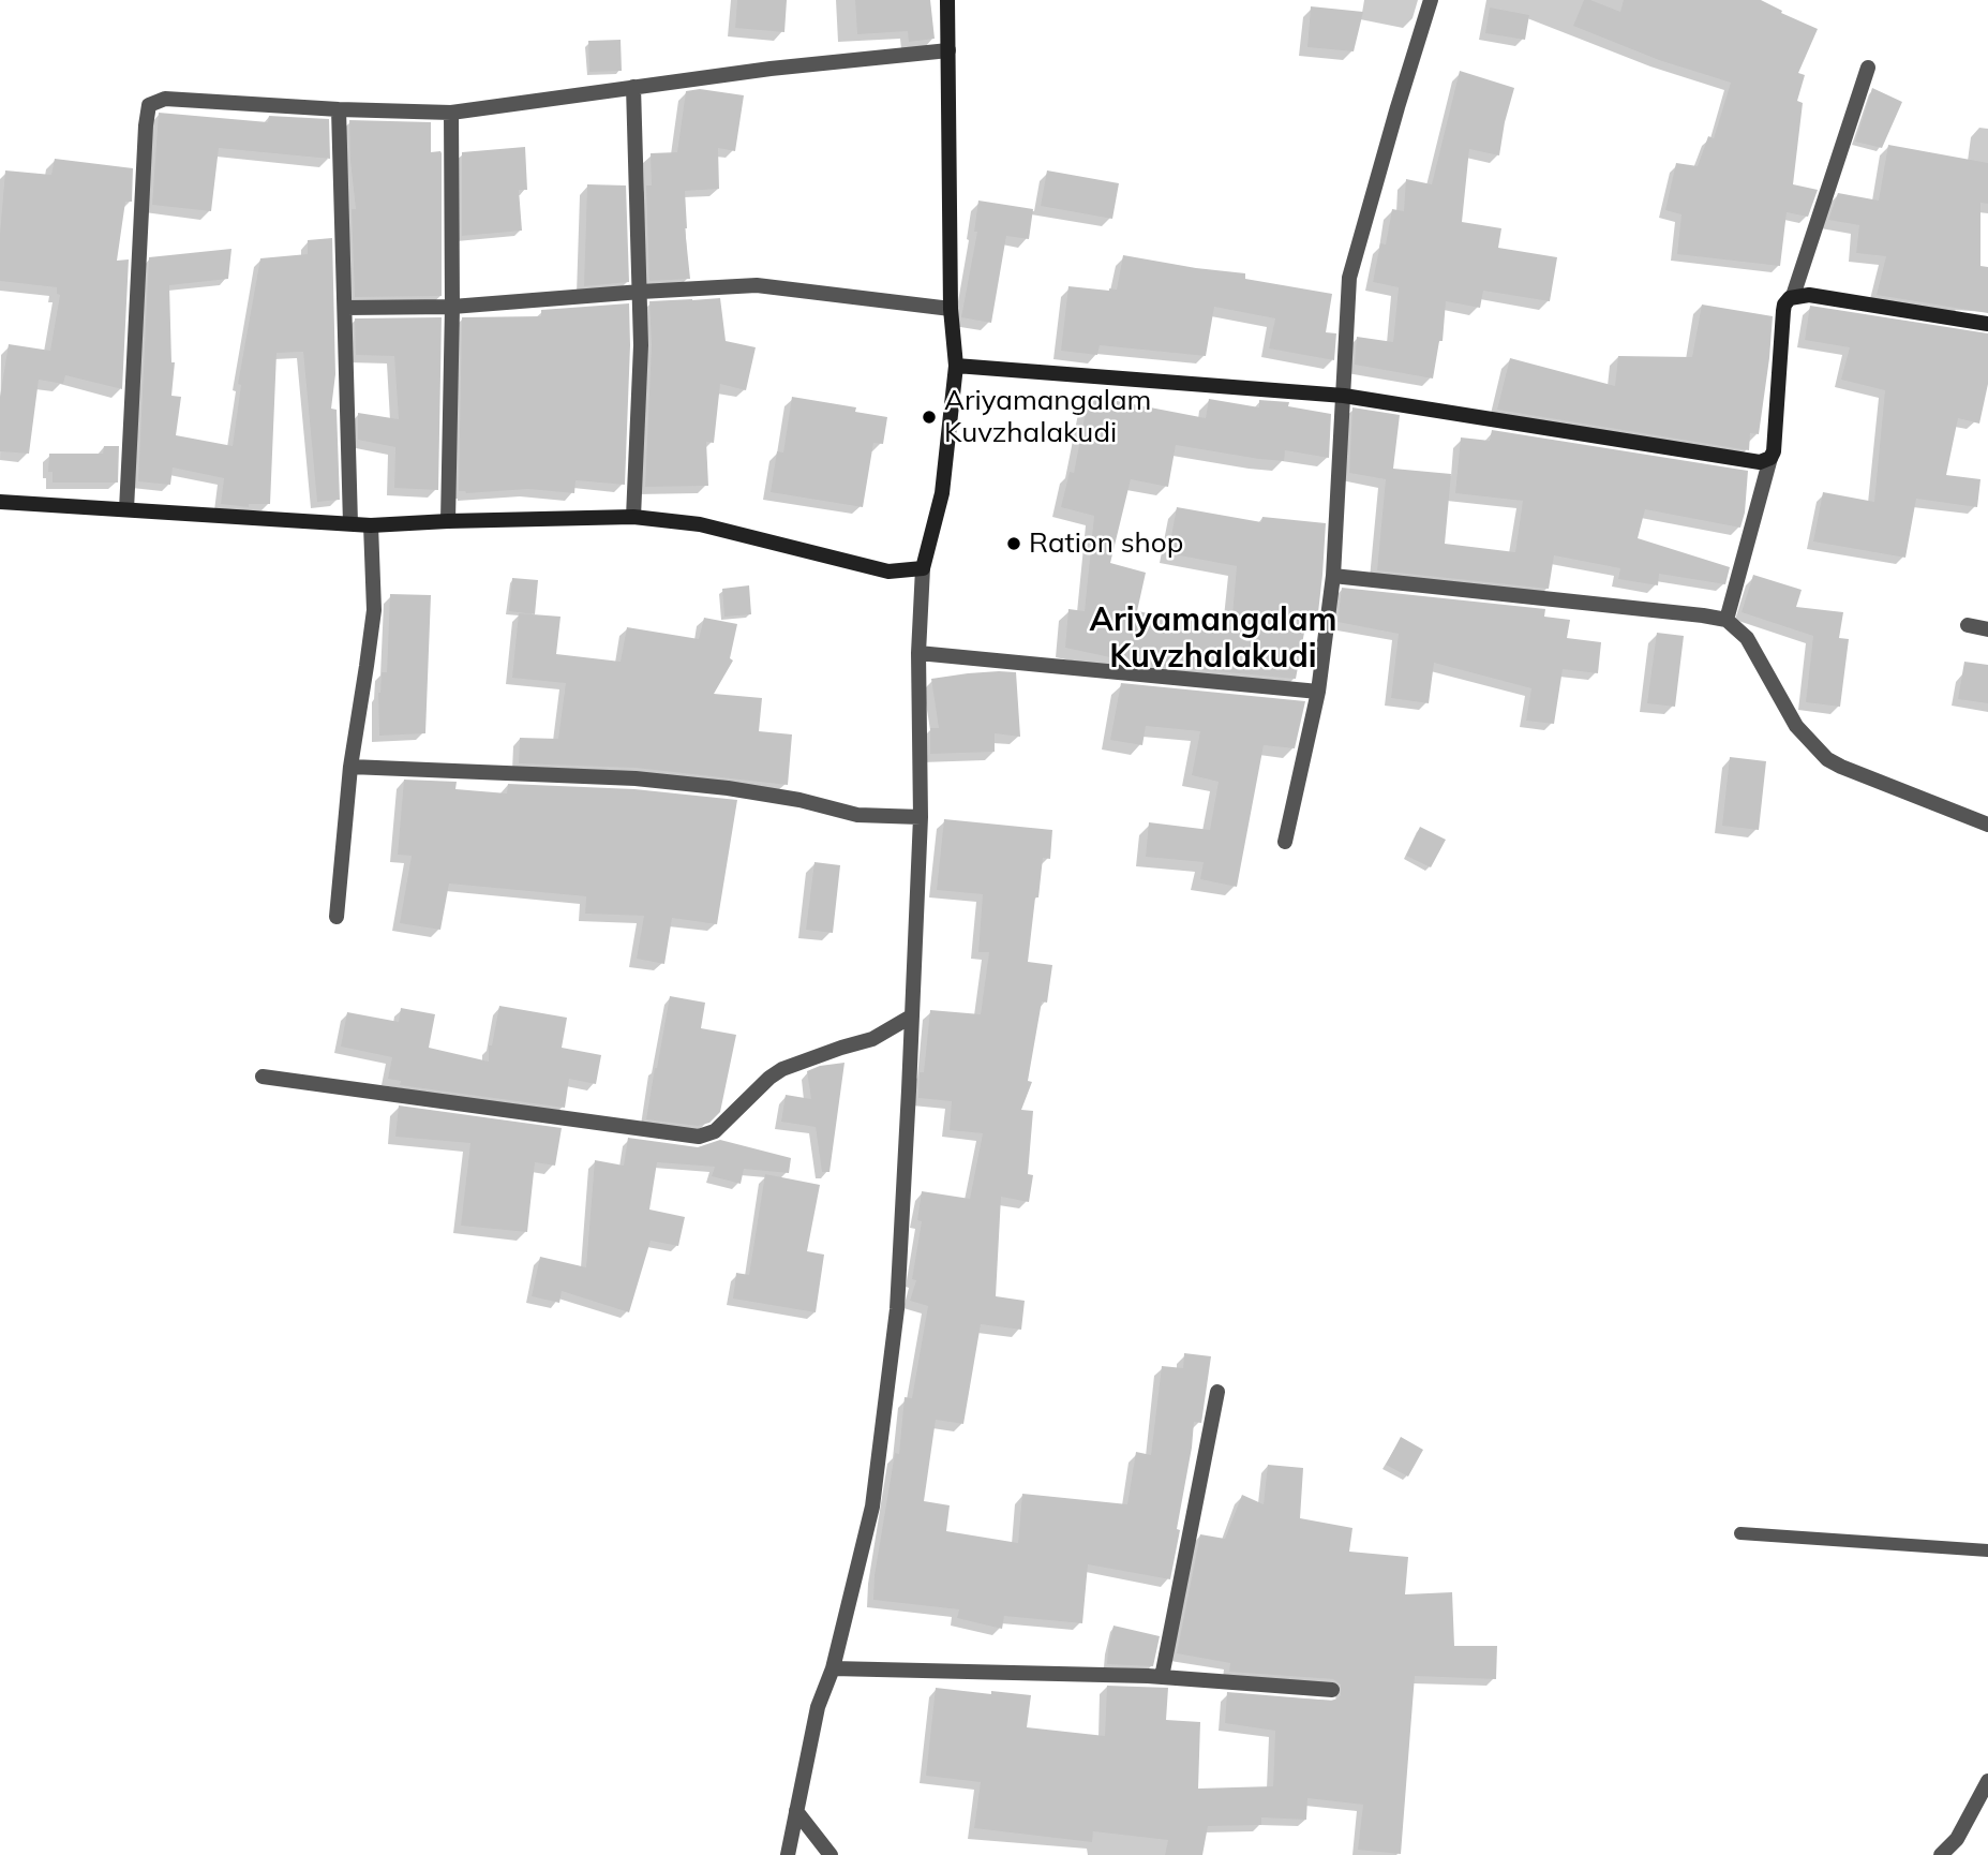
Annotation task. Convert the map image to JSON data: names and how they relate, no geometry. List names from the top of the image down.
{
  "districts": ["Ariyamangalam Kuvzhalakudi"],
  "places": ["Ariyamangalam Kuvzhalakudi", "Ration shop"]
}
